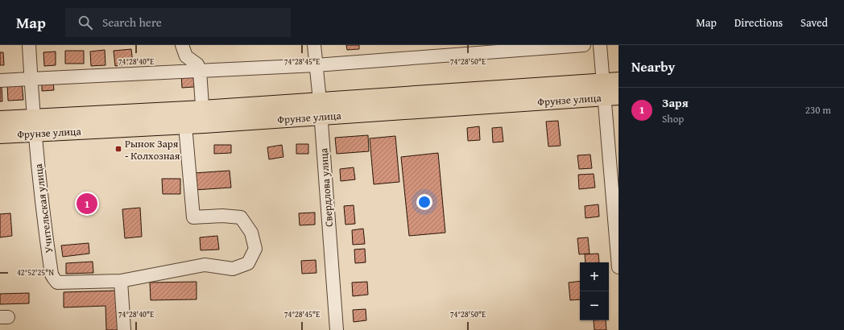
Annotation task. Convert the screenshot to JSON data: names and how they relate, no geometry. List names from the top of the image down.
{
  "streets": {
    "main road": ["Фрунзе улица"],
    "street": ["Свердлова улица", "Учительская улица"]
  },
  "crossings": [
    ["Фрунзе улица", "Свердлова улица"],
    ["Фрунзе улица", "Учительская улица"]
  ],
  "places": {
    "transit": ["Рынок Заря - Колхозная"]
  },
  "page": {
    "header": "Map",
    "search": "Search here",
    "nav": ["Map", "Directions", "Saved"],
    "heading": "Nearby",
    "list": [
      {
        "mark": "1",
        "name": "Заря",
        "note": "Shop",
        "value": "230 m"
      }
    ],
    "pins": "1",
    "map_buttons": ["+", "−"]
  },
  "coordinates": [
    "74°28'40\"E",
    "74°28'45\"E",
    "74°28'50\"E",
    "42°52'25\"N"
  ]
}
